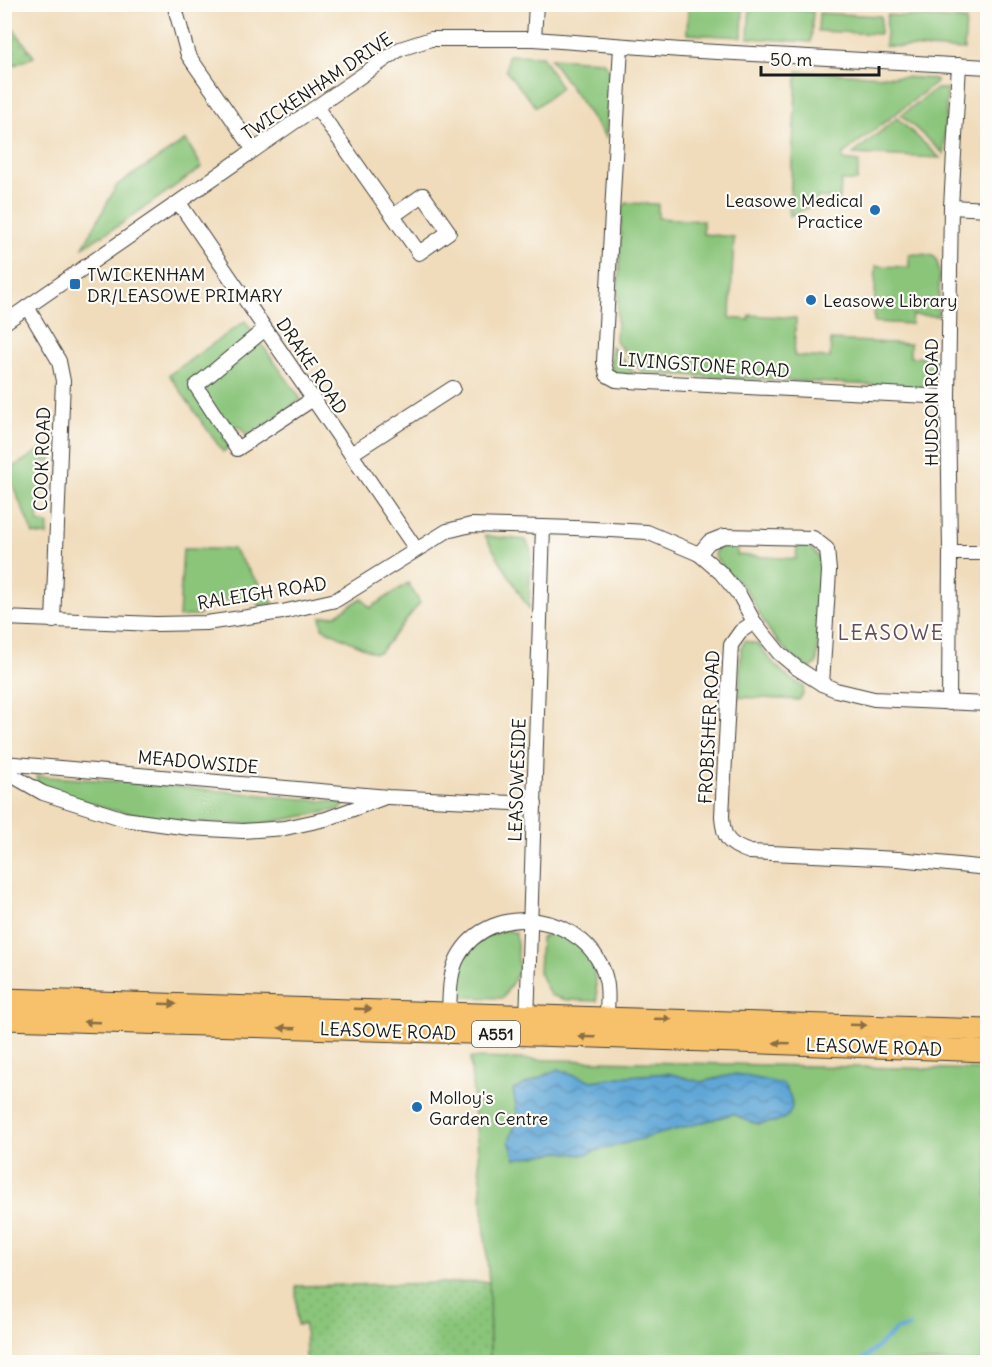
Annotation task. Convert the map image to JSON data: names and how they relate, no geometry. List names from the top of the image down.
{
  "streets": {
    "main road": ["LEASOWE ROAD", "A551"],
    "street": [
      "TWICKENHAM DRIVE",
      "LIVINGSTONE ROAD",
      "DRAKE ROAD",
      "HUDSON ROAD",
      "COOK ROAD",
      "RALEIGH ROAD",
      "FROBISHER ROAD",
      "MEADOWSIDE",
      "LEASOWESIDE"
    ]
  },
  "crossings": [
    ["TWICKENHAM DRIVE", "LIVINGSTONE ROAD"],
    ["TWICKENHAM DRIVE", "DRAKE ROAD"],
    ["TWICKENHAM DRIVE", "HUDSON ROAD"],
    ["TWICKENHAM DRIVE", "COOK ROAD"],
    ["LIVINGSTONE ROAD", "HUDSON ROAD"],
    ["DRAKE ROAD", "RALEIGH ROAD"],
    ["COOK ROAD", "RALEIGH ROAD"],
    ["RALEIGH ROAD", "FROBISHER ROAD"],
    ["RALEIGH ROAD", "LEASOWESIDE"],
    ["MEADOWSIDE", "LEASOWESIDE"],
    ["LEASOWESIDE", "LEASOWE ROAD"]
  ],
  "districts": ["LEASOWE"],
  "places": {
    "other": ["Leasowe Medical Practice", "Leasowe Library", "Molloy's Garden Centre"],
    "transit": ["TWICKENHAM DR/LEASOWE PRIMARY"]
  },
  "scale_bar": "50 m"
}
